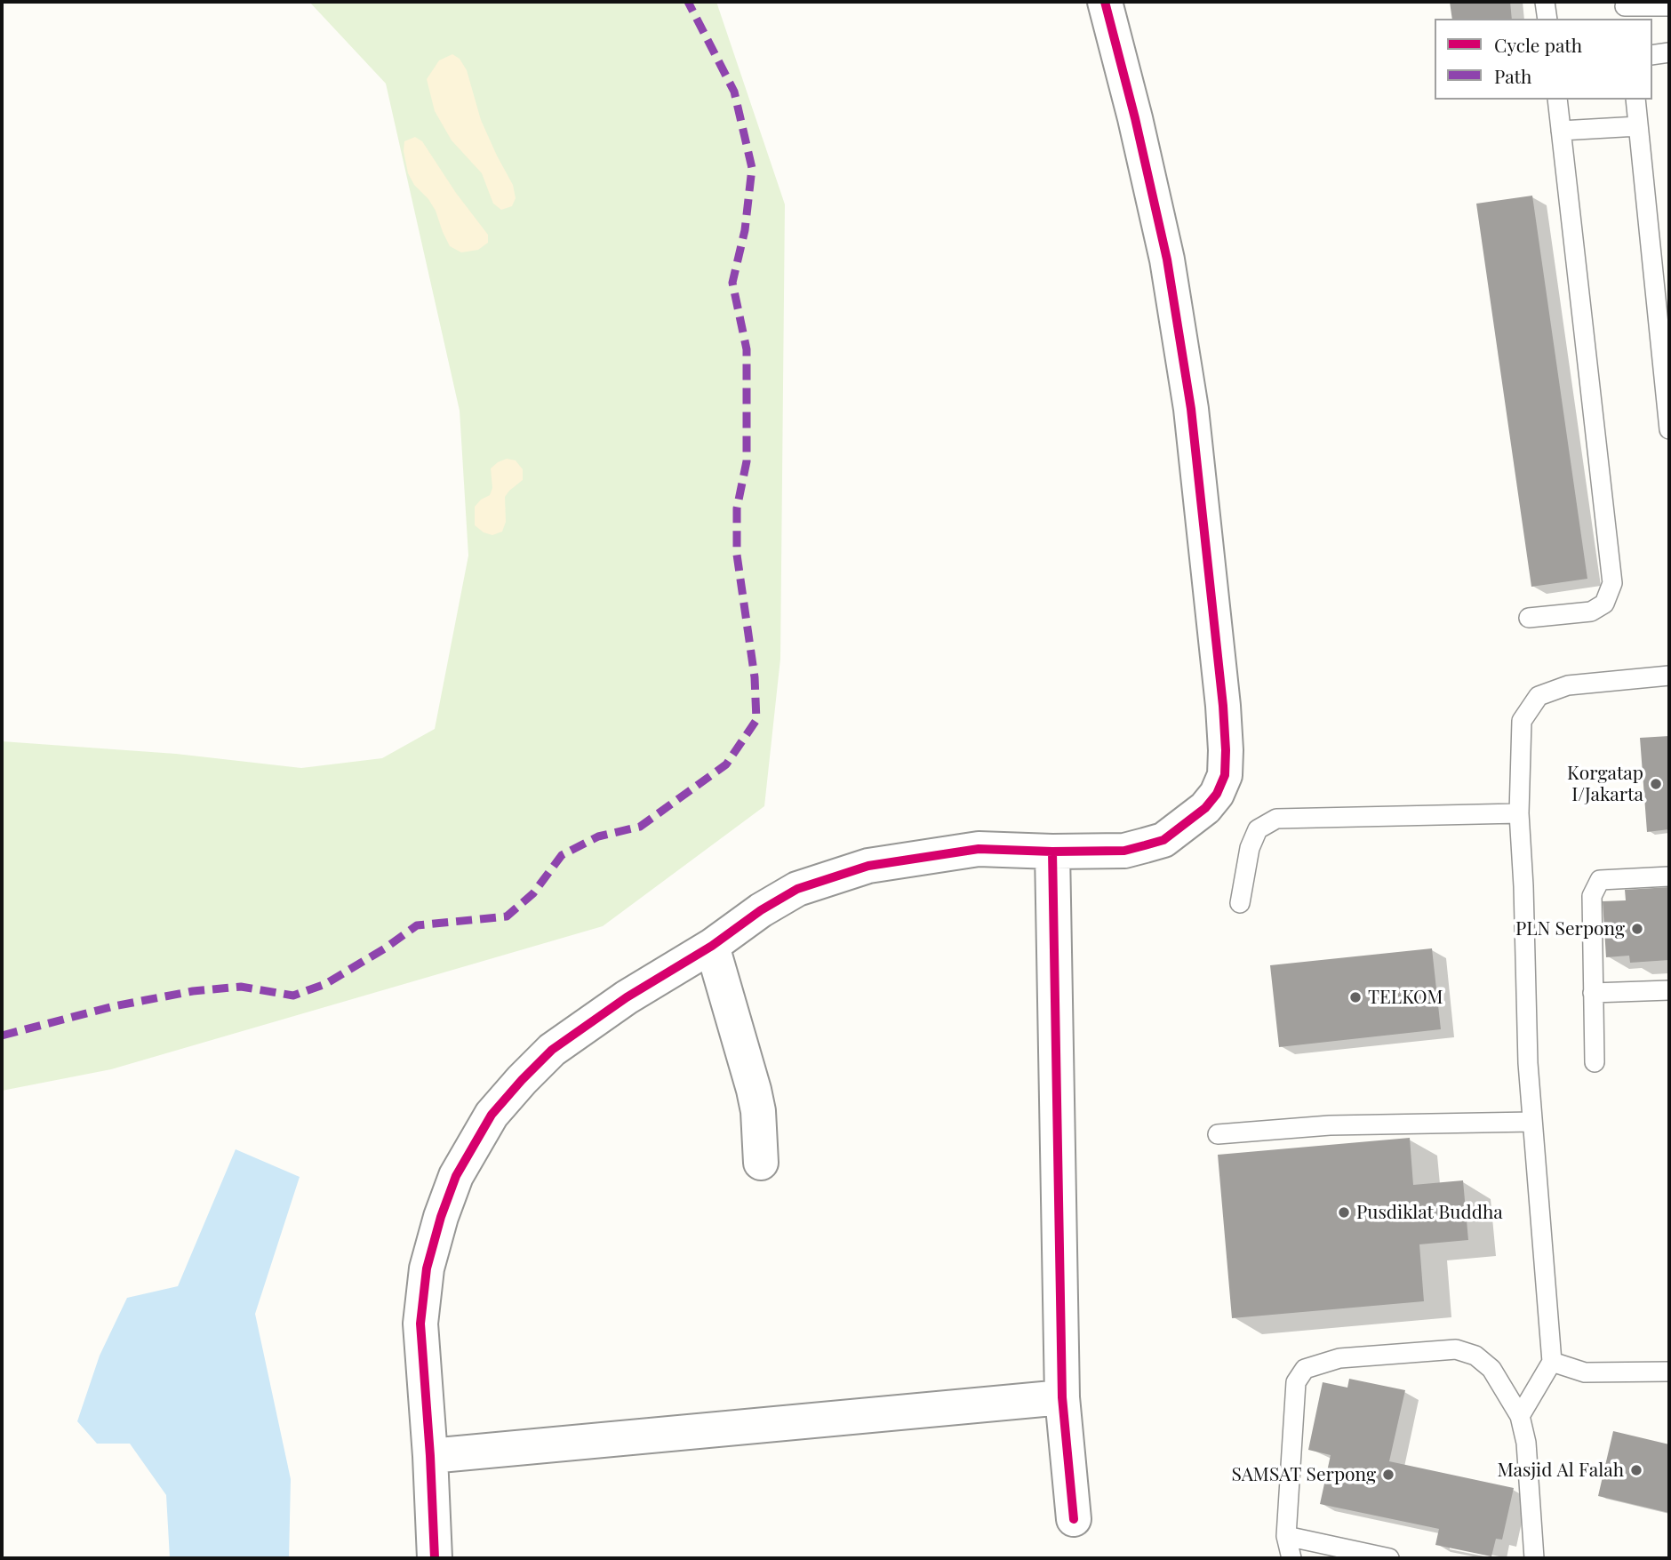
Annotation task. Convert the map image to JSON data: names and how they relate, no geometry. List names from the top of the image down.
{
  "places": [
    "Korgatap I/Jakarta",
    "PLN Serpong",
    "TELKOM",
    "Pusdiklat Buddha",
    "Masjid Al Falah",
    "SAMSAT Serpong"
  ],
  "legend": ["Cycle path", "Path"]
}
